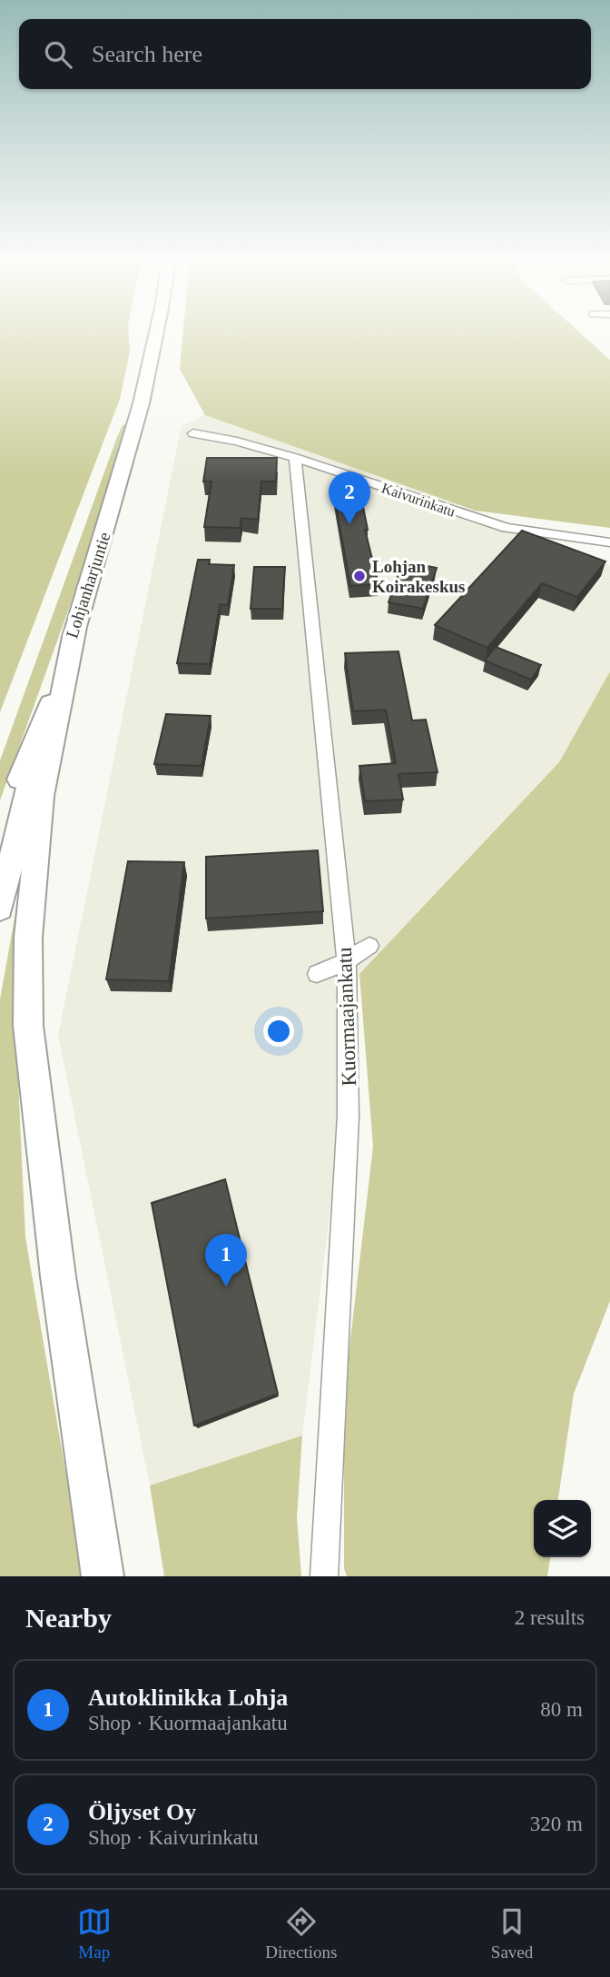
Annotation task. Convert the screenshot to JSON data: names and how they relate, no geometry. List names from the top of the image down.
{
  "streets": {
    "highway": ["Lohjanharjuntie"],
    "street": ["Kaivurinkatu", "Kuormaajankatu"]
  },
  "crossings": [
    ["Kaivurinkatu", "Kuormaajankatu"]
  ],
  "places": ["Lohjan Koirakeskus"],
  "page": {
    "search": "Search here",
    "pins": ["2", "1"],
    "heading": ["Nearby", "2 results"],
    "list": [
      {
        "mark": "1",
        "name": "Autoklinikka Lohja",
        "note": "Shop · Kuormaajankatu",
        "value": "80 m"
      },
      {
        "mark": "2",
        "name": "Öljyset Oy",
        "note": "Shop · Kaivurinkatu",
        "value": "320 m"
      }
    ],
    "nav": ["Map", "Directions", "Saved"]
  }
}
